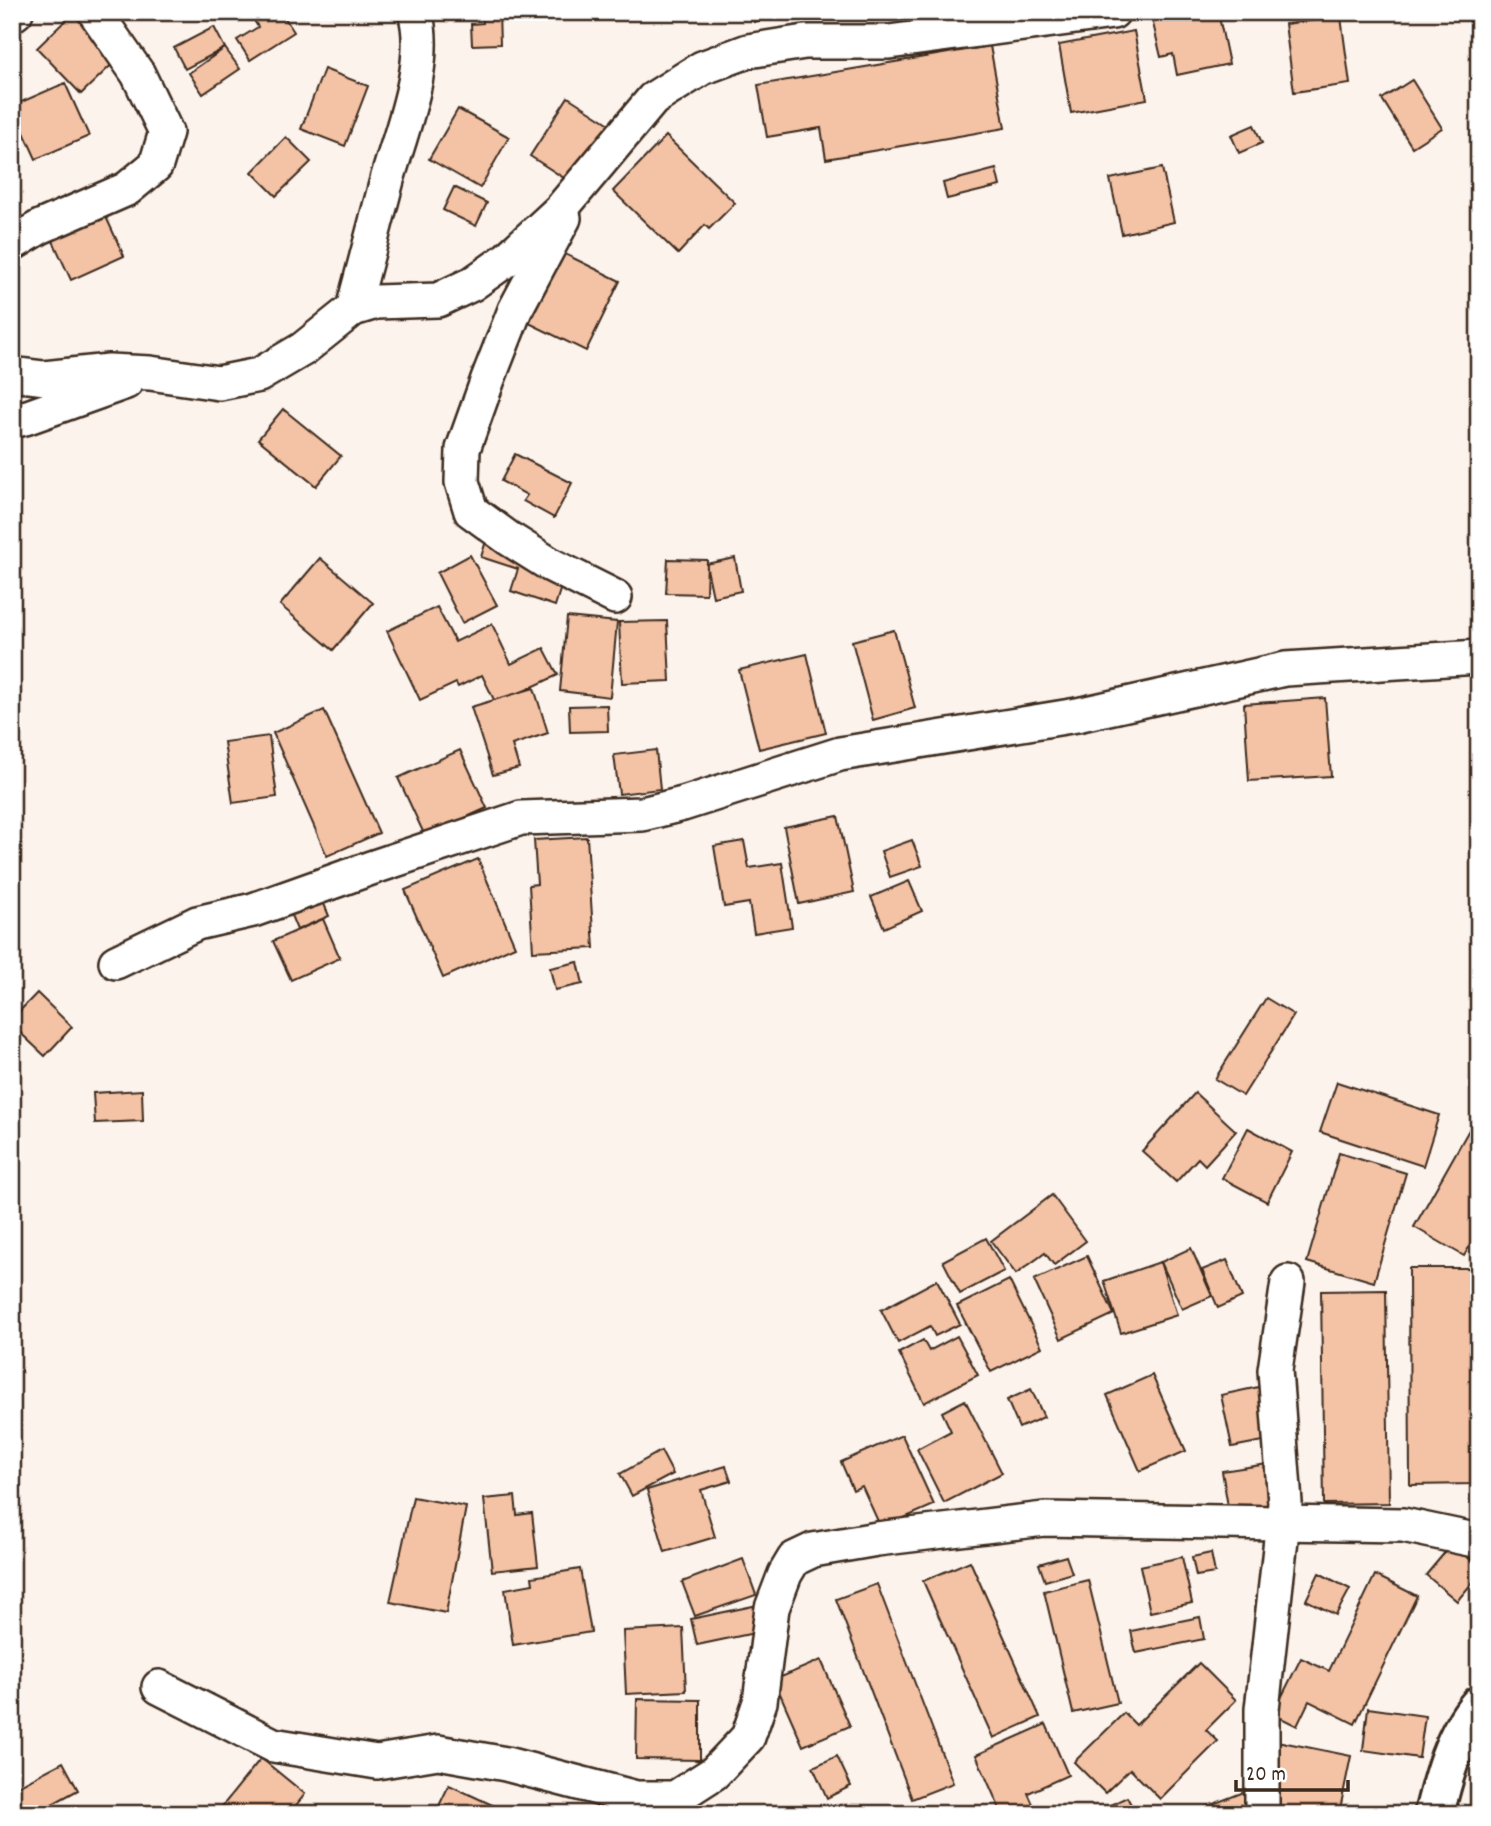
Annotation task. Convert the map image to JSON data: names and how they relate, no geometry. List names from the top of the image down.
{
  "scale_bar": "20 m"
}
